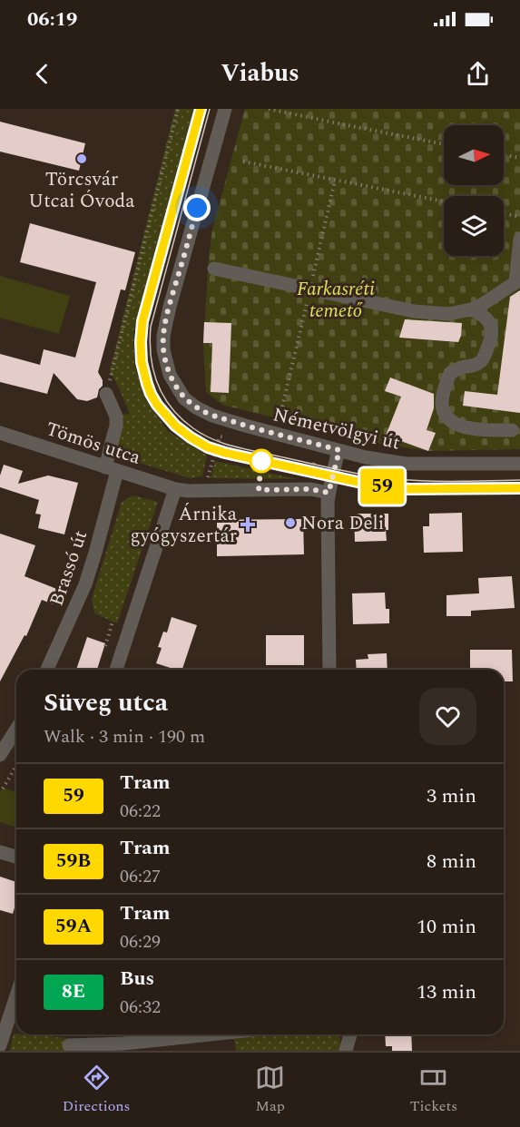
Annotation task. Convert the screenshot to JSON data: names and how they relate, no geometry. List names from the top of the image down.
{
  "streets": {
    "street": ["Németvölgyi út", "Tömös utca", "Brassó út"]
  },
  "crossings": [
    ["Tömös utca", "Brassó út"]
  ],
  "parks": ["Farkasréti temető"],
  "places": {
    "other": ["Törcsvár Utcai Óvoda", "Nora Deli"],
    "health": ["Árnika gyógyszertár"]
  },
  "lines": ["tram line 59"],
  "north": "right",
  "page": {
    "status": "06:19",
    "header": "Viabus",
    "on_map": "59",
    "heading": ["Süveg utca", "Walk · 3 min · 190 m"],
    "list": [
      {
        "mark": "59",
        "name": "Tram",
        "note": "06:22",
        "value": "3 min"
      },
      {
        "mark": "59B",
        "name": "Tram",
        "note": "06:27",
        "value": "8 min"
      },
      {
        "mark": "59A",
        "name": "Tram",
        "note": "06:29",
        "value": "10 min"
      },
      {
        "mark": "8E",
        "name": "Bus",
        "note": "06:32",
        "value": "13 min"
      }
    ],
    "tabs": ["Directions", "Map", "Tickets"]
  }
}
